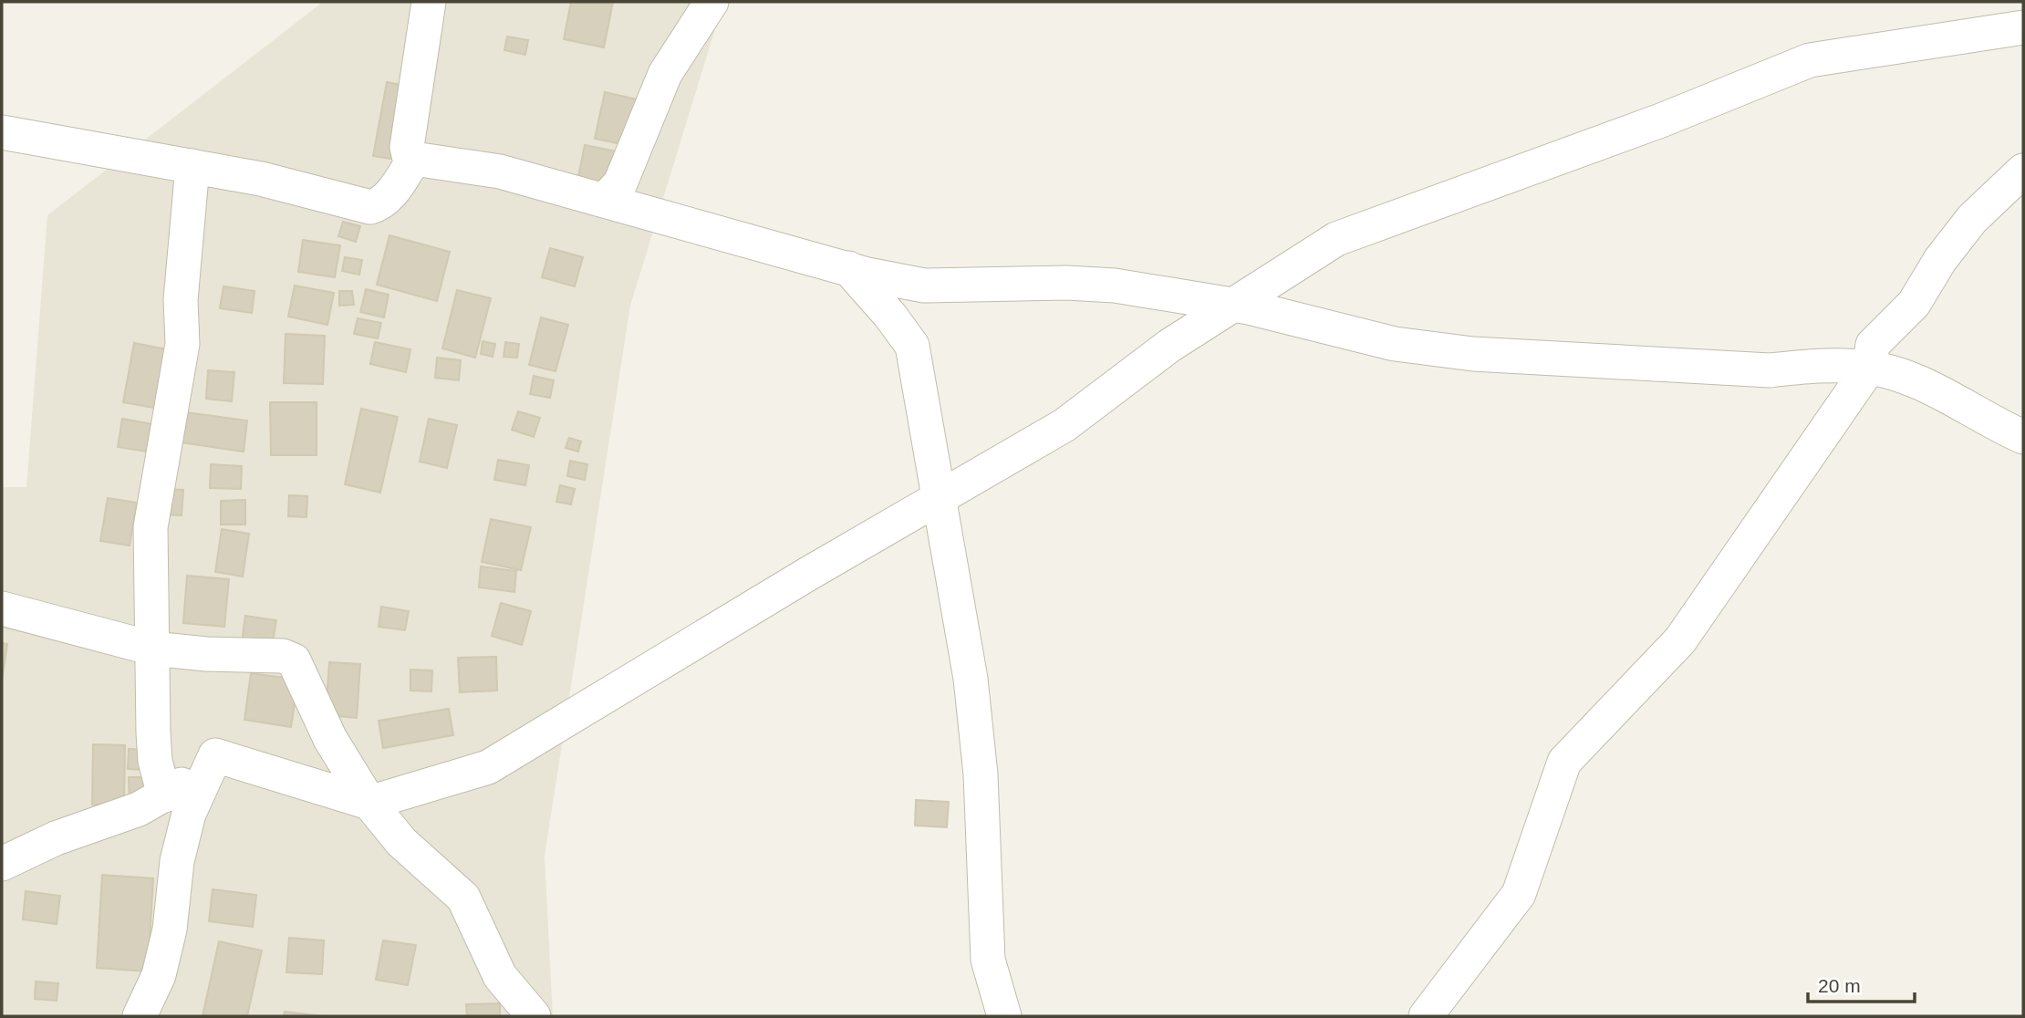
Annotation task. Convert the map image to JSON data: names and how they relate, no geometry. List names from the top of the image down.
{
  "scale_bar": "20 m"
}
